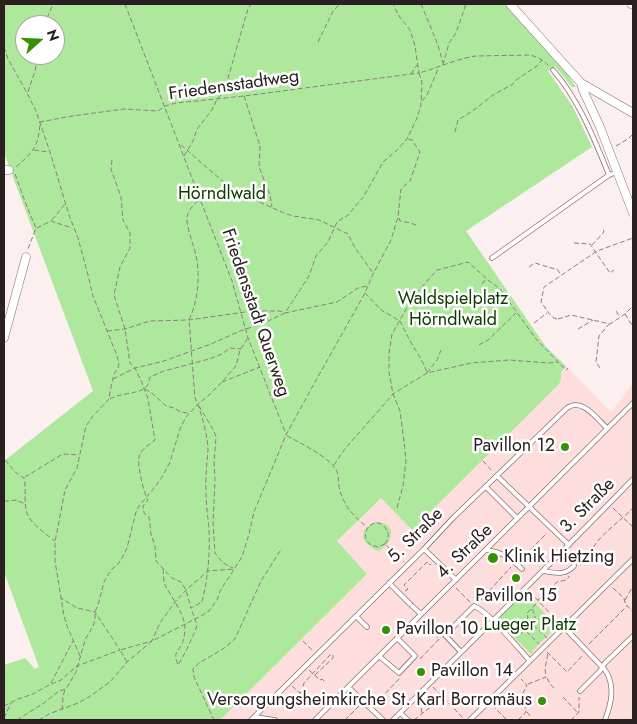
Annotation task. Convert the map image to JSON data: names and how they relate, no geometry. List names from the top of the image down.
{
  "streets": {
    "lane": ["3. Straße", "5. Straße", "4. Straße"],
    "path": ["Friedensstadtweg", "Friedensstadt Querweg"]
  },
  "crossings": [
    ["Friedensstadtweg", "Friedensstadt Querweg"],
    ["5. Straße", "4. Straße"]
  ],
  "parks": ["Hörndlwald", "Waldspielplatz Hörndlwald", "Lueger Platz"],
  "places": [
    "Pavillon 12",
    "Klinik Hietzing",
    "Pavillon 15",
    "Pavillon 10",
    "Pavillon 14",
    "Versorgungsheimkirche St. Karl Borromäus"
  ],
  "north": "right"
}
